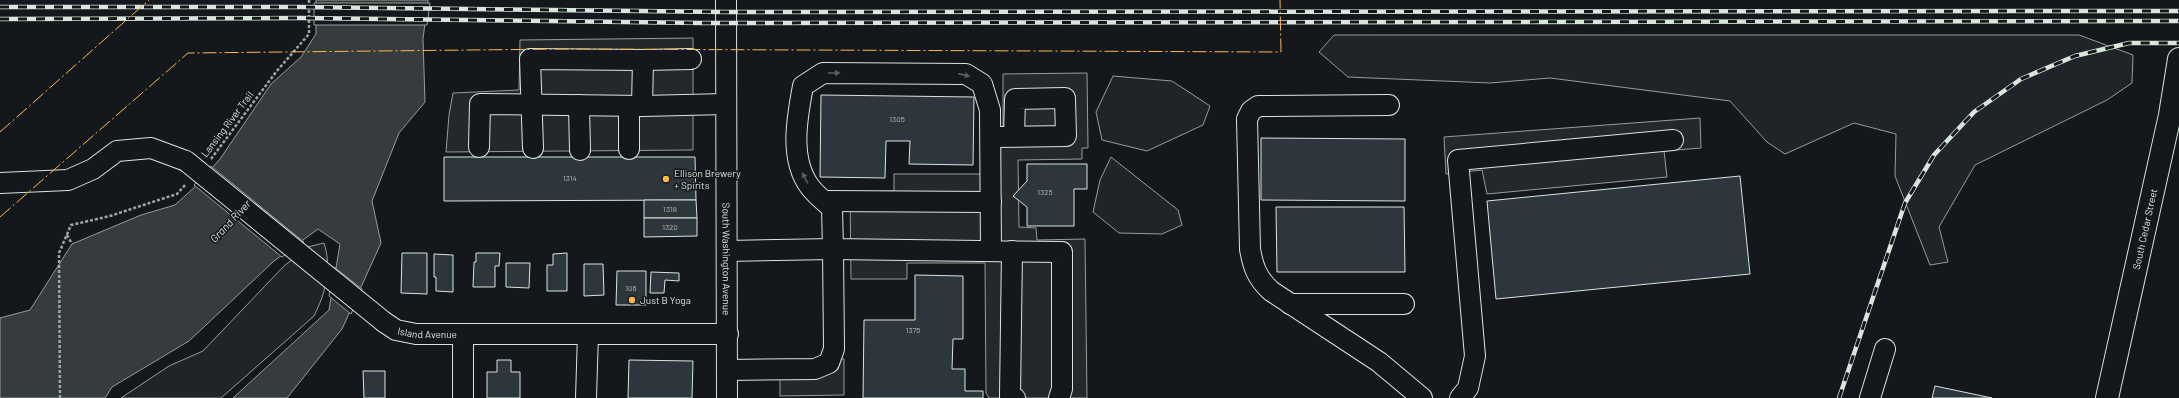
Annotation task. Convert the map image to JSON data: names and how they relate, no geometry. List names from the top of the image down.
{
  "streets": {
    "main road": ["South Cedar Street"],
    "street": ["South Washington Avenue", "Island Avenue"],
    "path": ["Lansing River Trail"]
  },
  "crossings": [
    ["South Washington Avenue", "Island Avenue"]
  ],
  "water": ["Grand River"],
  "places": ["Ellison Brewery + Spirits", "Just B Yoga"],
  "house_numbers": [
    "1305",
    "1314",
    "1325",
    "1318",
    "1320",
    "106",
    "1375"
  ]
}
